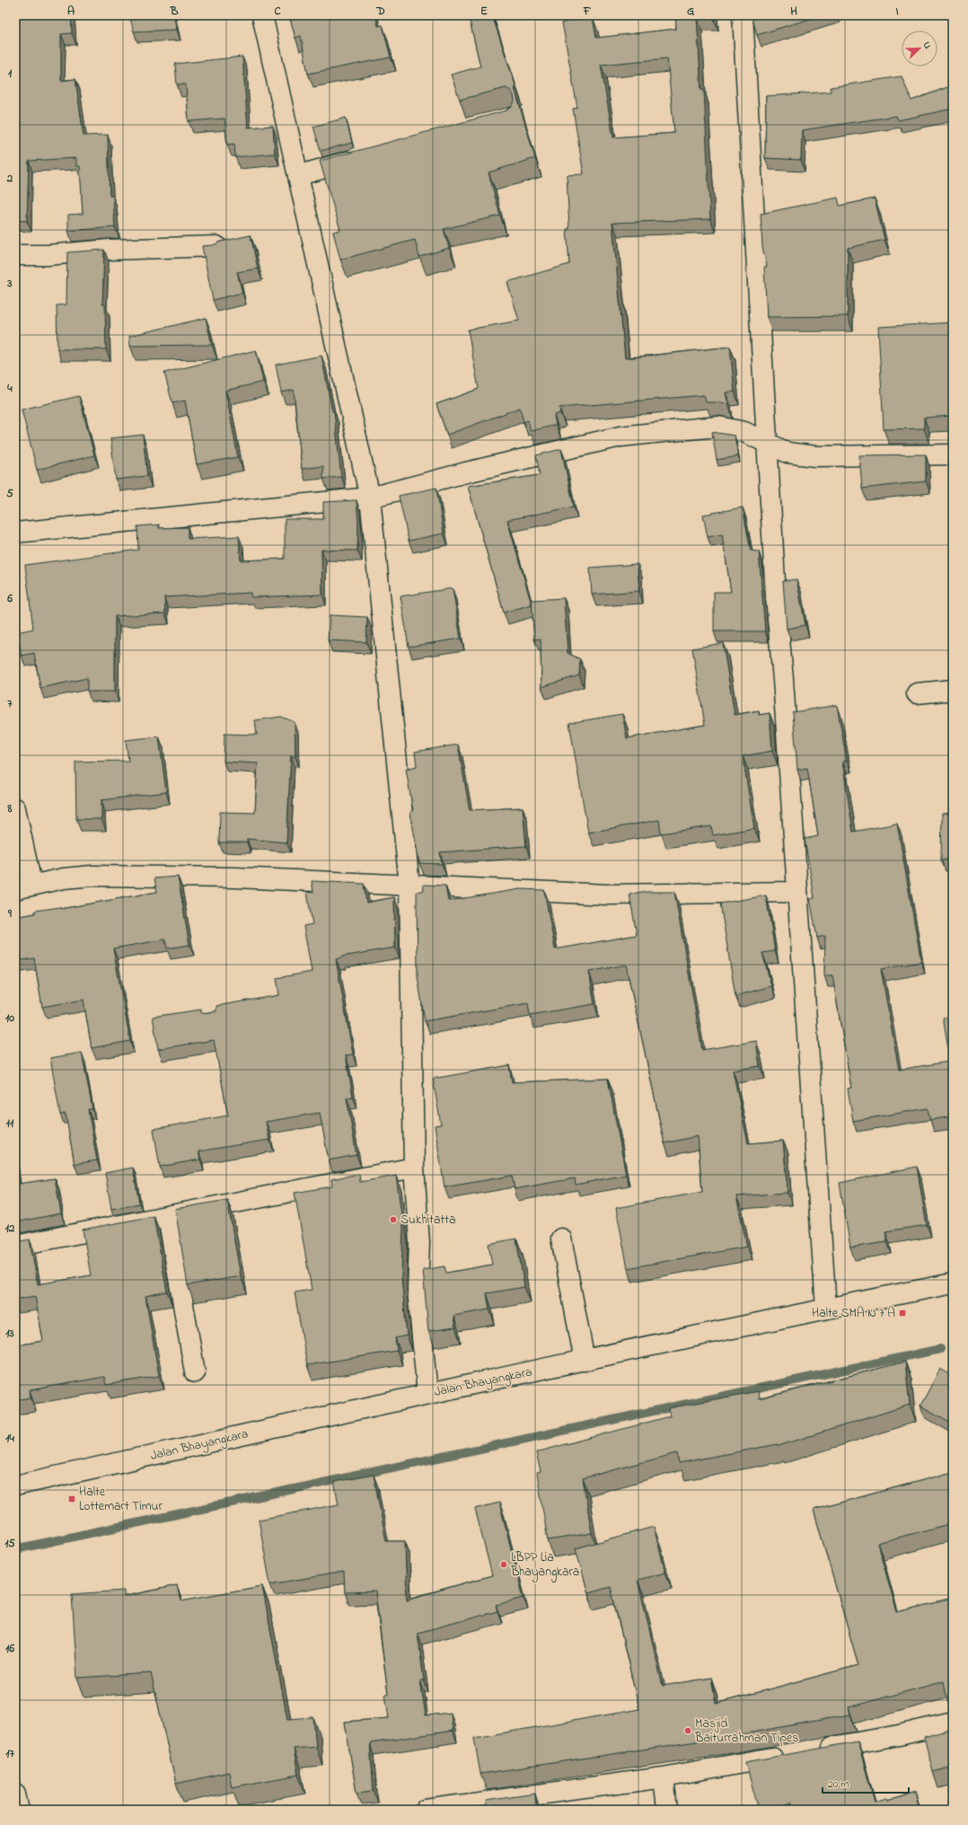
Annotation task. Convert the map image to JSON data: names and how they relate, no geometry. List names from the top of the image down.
{
  "streets": {
    "street": ["Jalan Bhayangkara"]
  },
  "places": {
    "other": ["Sukhitatta", "LBPP Lia Bhayangkara", "Masjid Baiturrahman Tipes"],
    "transit": ["Halte SMA N 7 A", "Halte Lottemart Timur"]
  },
  "scale_bar": "20 m",
  "north": "top right",
  "grid": {
    "columns": [
      "A",
      "B",
      "C",
      "D",
      "E",
      "F",
      "G",
      "H",
      "I"
    ],
    "rows": [
      "1",
      "2",
      "3",
      "4",
      "5",
      "6",
      "7",
      "8",
      "9",
      "10",
      "11",
      "12",
      "13",
      "14",
      "15",
      "16",
      "17"
    ]
  }
}
